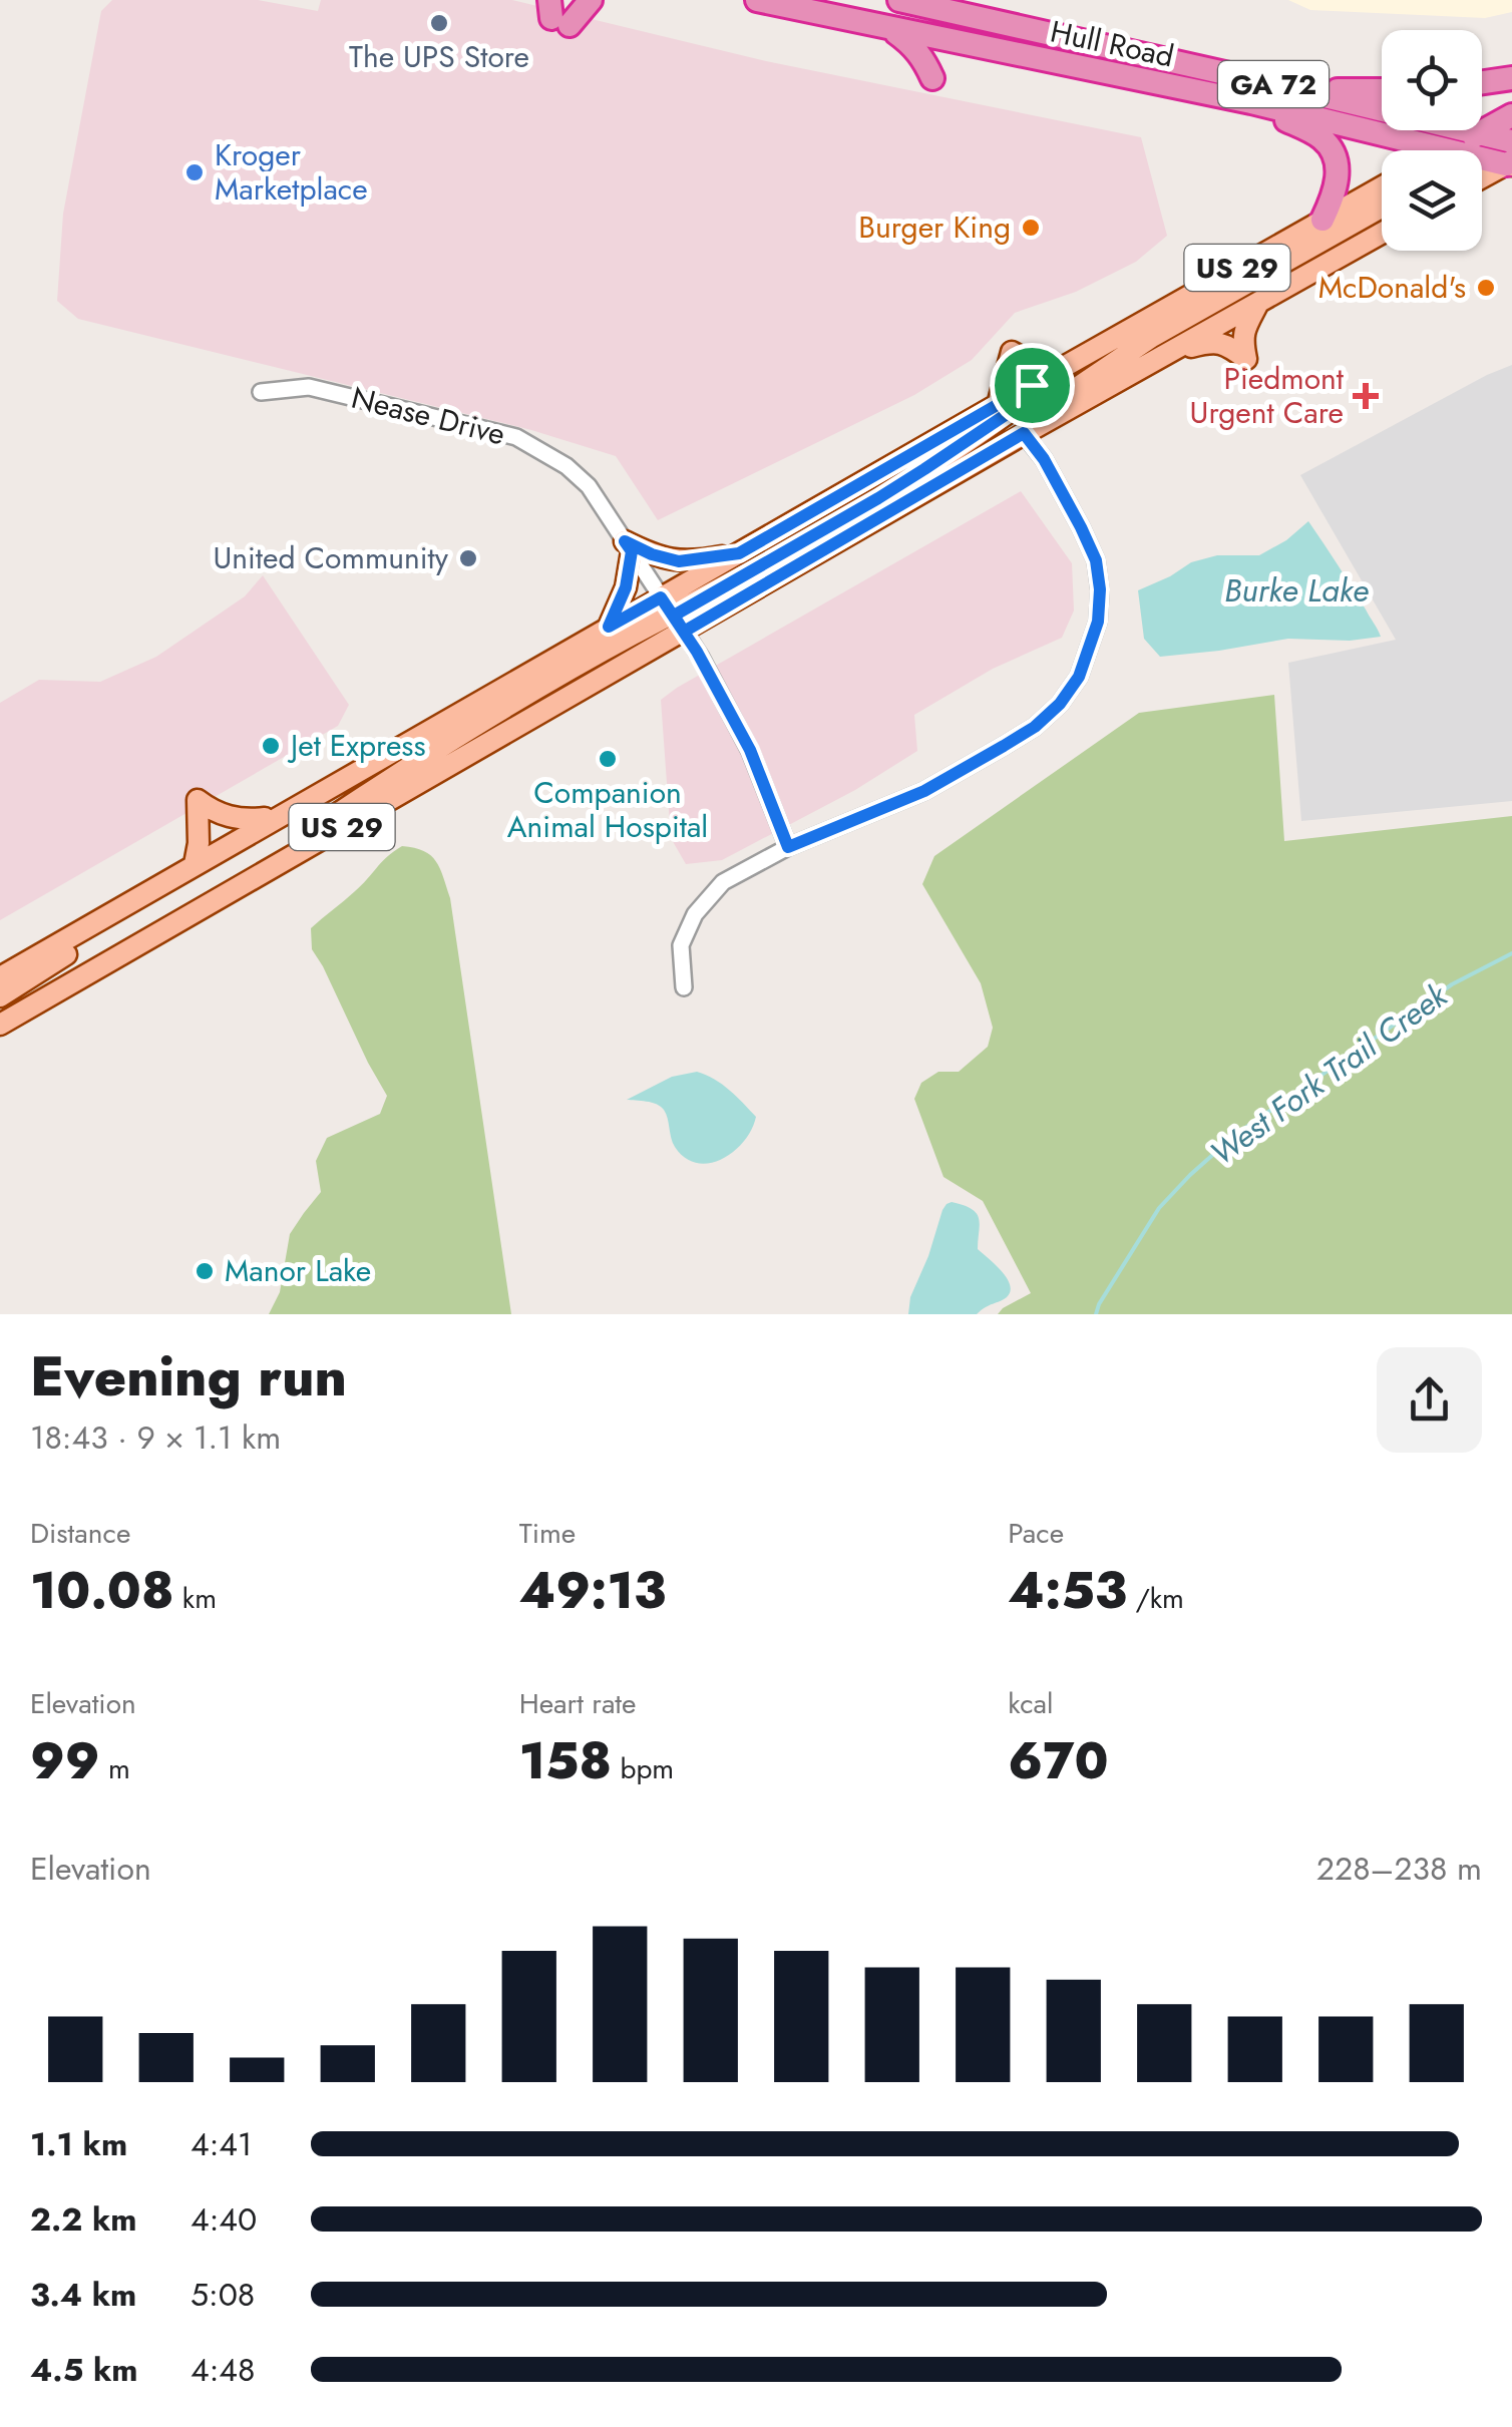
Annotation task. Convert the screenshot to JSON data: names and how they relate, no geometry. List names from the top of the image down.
{
  "streets": {
    "highway": ["Hull Road", "GA 72"],
    "main road": ["US 29"],
    "street": ["Nease Drive"]
  },
  "crossings": [
    ["US 29", "Nease Drive"]
  ],
  "water": ["Burke Lake", "West Fork Trail Creek"],
  "places": {
    "other": [
      "The UPS Store",
      "Kroger Marketplace",
      "Burger King",
      "McDonald's",
      "United Community",
      "Jet Express",
      "Companion Animal Hospital",
      "Manor Lake"
    ],
    "health": ["Piedmont Urgent Care"]
  },
  "page": {
    "heading": ["Evening run", "18:43 · 9 × 1.1 km"],
    "stats": [
      ["Distance", "10.08 km"],
      ["Time", "49:13"],
      ["Pace", "4:53 /km"],
      ["Elevation", "99 m"],
      ["Heart rate", "158 bpm"],
      ["kcal", "670"]
    ],
    "chart": ["Elevation", "228–238 m"],
    "list": [
      {
        "name": "1.1 km",
        "note": "4:41"
      },
      {
        "name": "2.2 km",
        "note": "4:40"
      },
      {
        "name": "3.4 km",
        "note": "5:08"
      },
      {
        "name": "4.5 km",
        "note": "4:48"
      }
    ]
  }
}
